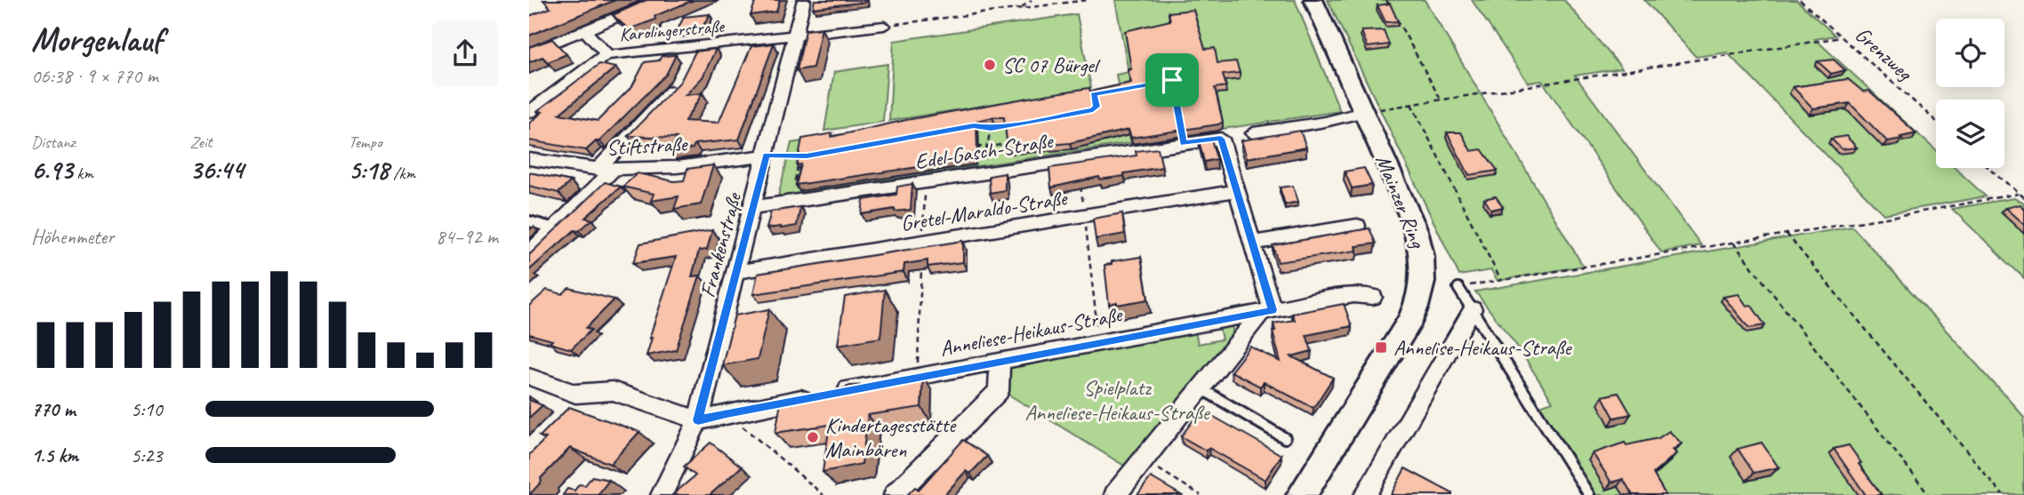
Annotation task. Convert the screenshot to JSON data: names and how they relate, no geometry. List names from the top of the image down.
{
  "streets": {
    "street": [
      "Karolingerstraße",
      "Stiftstraße",
      "Edel-Gasch-Straße",
      "Mainzer Ring",
      "Gretel-Maraldo-Straße",
      "Frankenstraße",
      "Anneliese-Heikaus-Straße"
    ],
    "path": ["Grenzweg"]
  },
  "crossings": [
    ["Karolingerstraße", "Frankenstraße"],
    ["Stiftstraße", "Frankenstraße"],
    ["Edel-Gasch-Straße", "Gretel-Maraldo-Straße"],
    ["Edel-Gasch-Straße", "Frankenstraße"],
    ["Gretel-Maraldo-Straße", "Frankenstraße"],
    ["Frankenstraße", "Anneliese-Heikaus-Straße"]
  ],
  "parks": ["Spielplatz Anneliese-Heikaus-Straße"],
  "places": {
    "other": ["SC 07 Bürgel", "Kindertagesstätte Mainbären"],
    "transit": ["Annelise-Heikaus-Straße"]
  },
  "page": {
    "heading": ["Morgenlauf", "06:38 · 9 × 770 m"],
    "stats": [
      ["Distanz", "6.93 km"],
      ["Zeit", "36:44"],
      ["Tempo", "5:18 /km"]
    ],
    "chart": ["Höhenmeter", "84–92 m"],
    "list": [
      {
        "name": "770 m",
        "note": "5:10"
      },
      {
        "name": "1.5 km",
        "note": "5:23"
      }
    ]
  }
}
